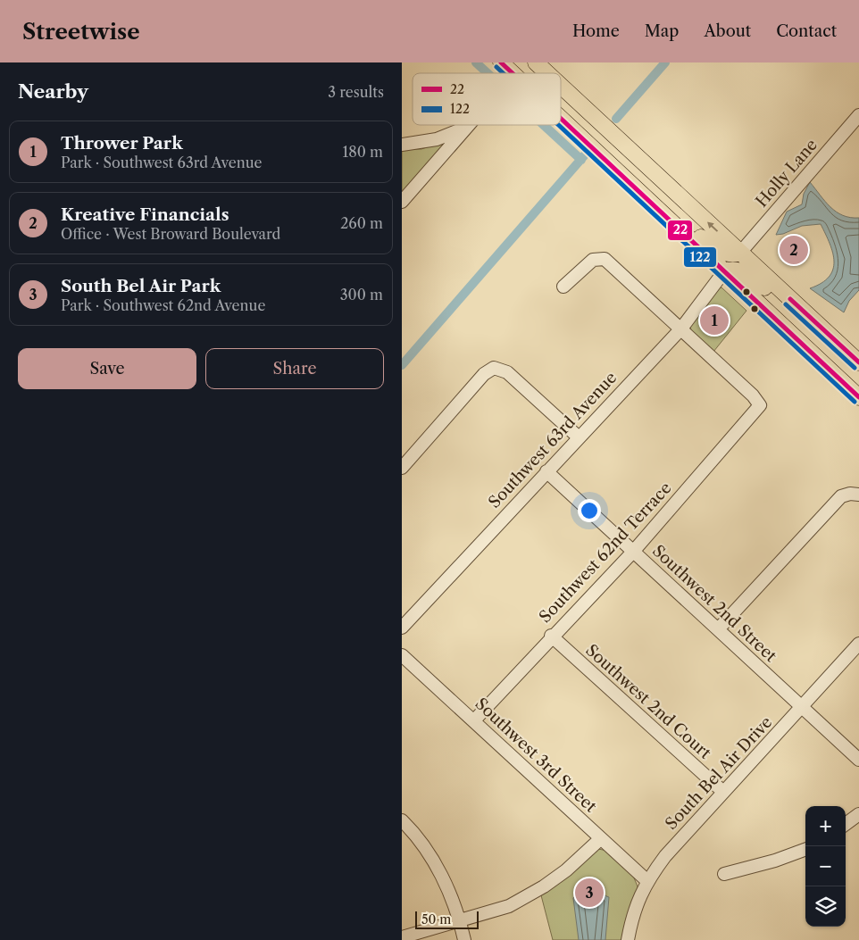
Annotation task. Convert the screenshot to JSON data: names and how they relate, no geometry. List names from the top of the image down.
{
  "streets": {
    "street": [
      "Holly Lane",
      "Southwest 63rd Avenue",
      "Southwest 62nd Terrace",
      "Southwest 2nd Street",
      "Southwest 2nd Court",
      "Southwest 3rd Street",
      "South Bel Air Drive"
    ]
  },
  "crossings": [
    ["Southwest 63rd Avenue", "Southwest 62nd Terrace"],
    ["Southwest 63rd Avenue", "Southwest 2nd Street"],
    ["Southwest 62nd Terrace", "Southwest 2nd Street"],
    ["Southwest 62nd Terrace", "Southwest 2nd Court"],
    ["Southwest 62nd Terrace", "Southwest 3rd Street"],
    ["Southwest 2nd Street", "South Bel Air Drive"],
    ["Southwest 2nd Court", "South Bel Air Drive"],
    ["Southwest 3rd Street", "South Bel Air Drive"]
  ],
  "lines": ["transit line 22", "transit line 122"],
  "legend": ["22", "122"],
  "scale_bar": "50 m",
  "page": {
    "header": "Streetwise",
    "nav": [
      "Home",
      "Map",
      "About",
      "Contact"
    ],
    "heading": ["Nearby", "3 results"],
    "list": [
      {
        "mark": "1",
        "name": "Thrower Park",
        "note": "Park · Southwest 63rd Avenue",
        "value": "180 m"
      },
      {
        "mark": "2",
        "name": "Kreative Financials",
        "note": "Office · West Broward Boulevard",
        "value": "260 m"
      },
      {
        "mark": "3",
        "name": "South Bel Air Park",
        "note": "Park · Southwest 62nd Avenue",
        "value": "300 m"
      }
    ],
    "pins": ["2", "1", "3"],
    "buttons": ["Save", "Share"],
    "map_buttons": ["+", "−"],
    "scale": "50 m"
  }
}
